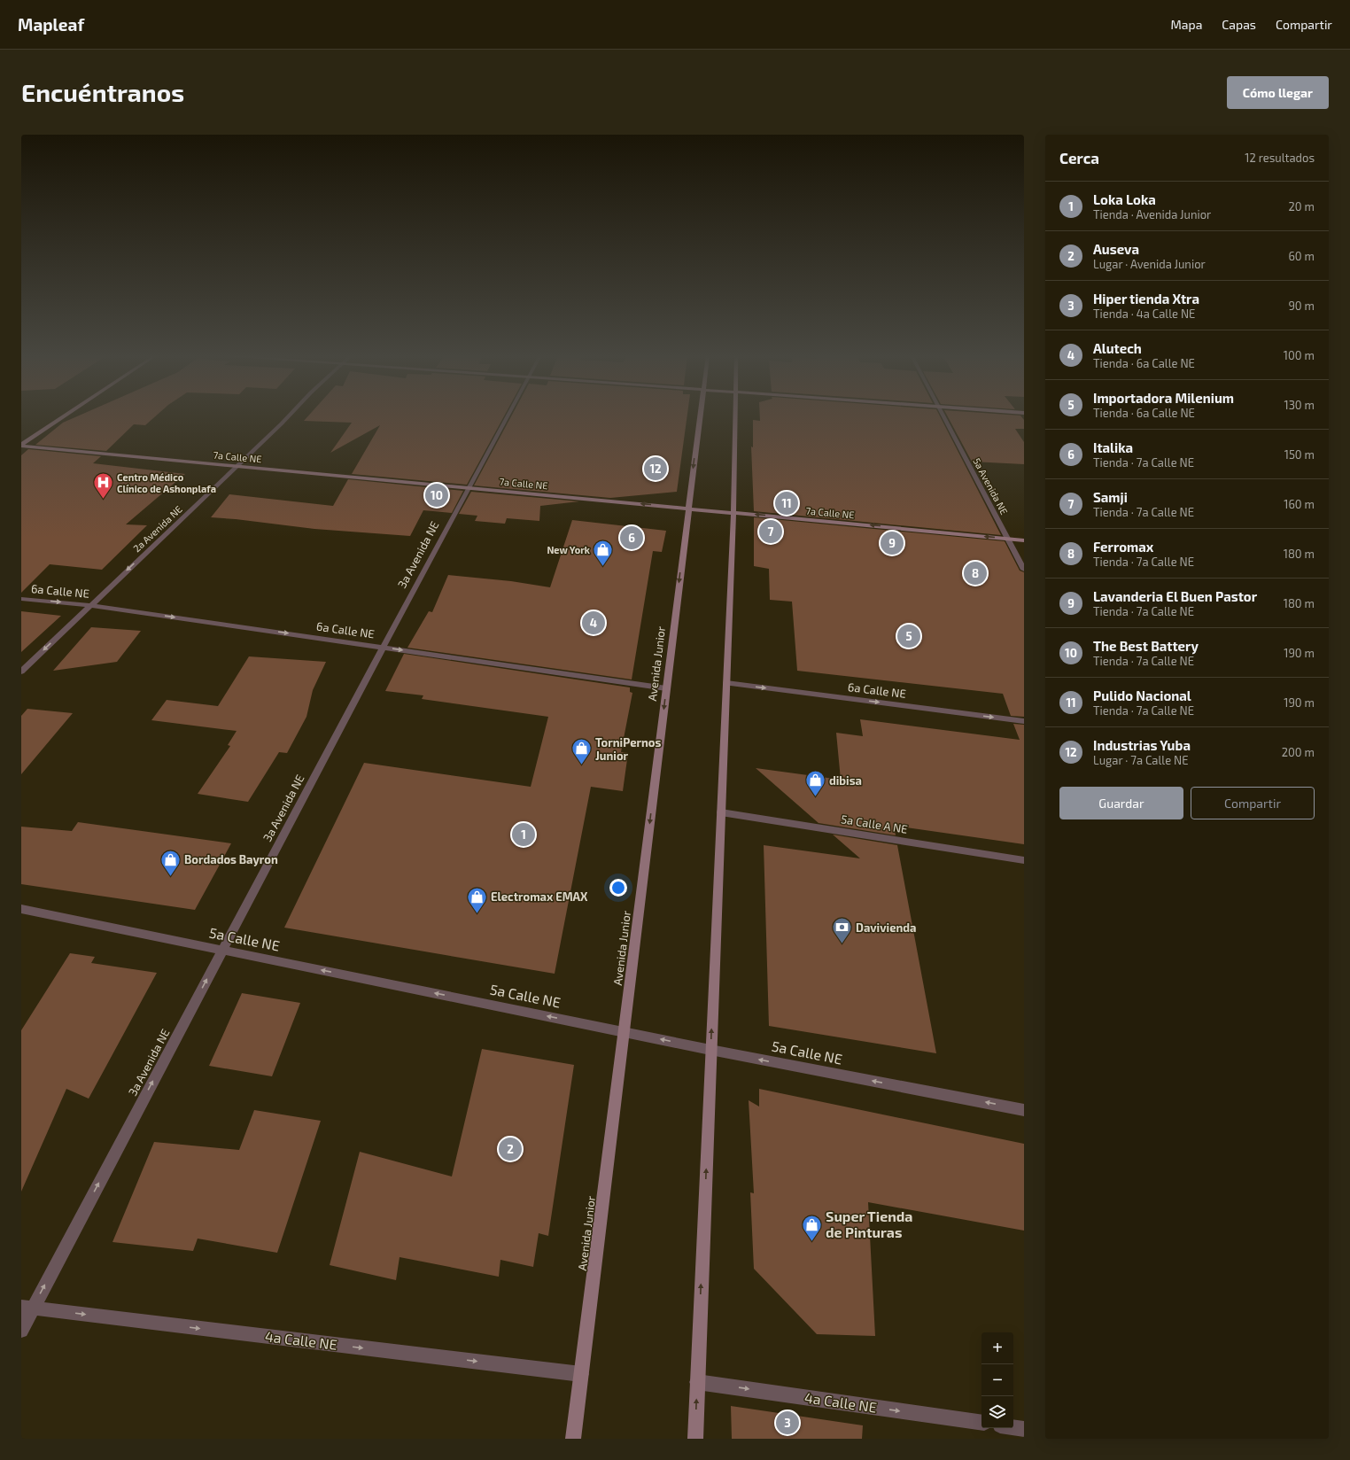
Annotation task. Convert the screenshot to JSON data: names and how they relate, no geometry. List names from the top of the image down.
{
  "streets": {
    "street": [
      "7a Calle NE",
      "5a Avenida NE",
      "2a Avenida NE",
      "3a Avenida NE",
      "6a Calle NE",
      "Avenida Junior",
      "5a Calle A NE",
      "5a Calle NE",
      "4a Calle NE"
    ]
  },
  "crossings": [
    ["7a Calle NE", "5a Avenida NE"],
    ["7a Calle NE", "2a Avenida NE"],
    ["7a Calle NE", "3a Avenida NE"],
    ["7a Calle NE", "Avenida Junior"],
    ["2a Avenida NE", "6a Calle NE"],
    ["3a Avenida NE", "6a Calle NE"],
    ["3a Avenida NE", "5a Calle NE"],
    ["3a Avenida NE", "4a Calle NE"],
    ["6a Calle NE", "Avenida Junior"],
    ["Avenida Junior", "5a Calle NE"],
    ["Avenida Junior", "4a Calle NE"]
  ],
  "one_way": [
    "7a Calle NE",
    "2a Avenida NE",
    "3a Avenida NE",
    "6a Calle NE",
    "5a Calle NE",
    "4a Calle NE"
  ],
  "places": {
    "hospital": ["Centro Médico Clínico de Ashonplafa"],
    "shop": [
      "New York",
      "TorniPernos Junior",
      "dibisa",
      "Bordados Bayron",
      "Electromax EMAX",
      "Super Tienda de Pinturas"
    ],
    "bank": ["Davivienda"]
  },
  "page": {
    "header": "Mapleaf",
    "nav": ["Mapa", "Capas", "Compartir"],
    "buttons": [
      "Cómo llegar",
      ["Guardar", "Compartir"]
    ],
    "title": "Encuéntranos",
    "heading": ["Cerca", "12 resultados"],
    "list": [
      {
        "mark": "1",
        "name": "Loka Loka",
        "note": "Tienda · Avenida Junior",
        "value": "20 m"
      },
      {
        "mark": "2",
        "name": "Auseva",
        "note": "Lugar · Avenida Junior",
        "value": "60 m"
      },
      {
        "mark": "3",
        "name": "Hiper tienda Xtra",
        "note": "Tienda · 4a Calle NE",
        "value": "90 m"
      },
      {
        "mark": "4",
        "name": "Alutech",
        "note": "Tienda · 6a Calle NE",
        "value": "100 m"
      },
      {
        "mark": "5",
        "name": "Importadora Milenium",
        "note": "Tienda · 6a Calle NE",
        "value": "130 m"
      },
      {
        "mark": "6",
        "name": "Italika",
        "note": "Tienda · 7a Calle NE",
        "value": "150 m"
      },
      {
        "mark": "7",
        "name": "Samji",
        "note": "Tienda · 7a Calle NE",
        "value": "160 m"
      },
      {
        "mark": "8",
        "name": "Ferromax",
        "note": "Tienda · 7a Calle NE",
        "value": "180 m"
      },
      {
        "mark": "9",
        "name": "Lavanderia El Buen Pastor",
        "note": "Tienda · 7a Calle NE",
        "value": "180 m"
      },
      {
        "mark": "10",
        "name": "The Best Battery",
        "note": "Tienda · 7a Calle NE",
        "value": "190 m"
      },
      {
        "mark": "11",
        "name": "Pulido Nacional",
        "note": "Tienda · 7a Calle NE",
        "value": "190 m"
      },
      {
        "mark": "12",
        "name": "Industrias Yuba",
        "note": "Lugar · 7a Calle NE",
        "value": "200 m"
      }
    ],
    "pins": [
      "12",
      "10",
      "11",
      "7",
      "6",
      "9",
      "8",
      "4",
      "5",
      "1",
      "2",
      "3"
    ],
    "map_buttons": ["+", "−"]
  }
}
